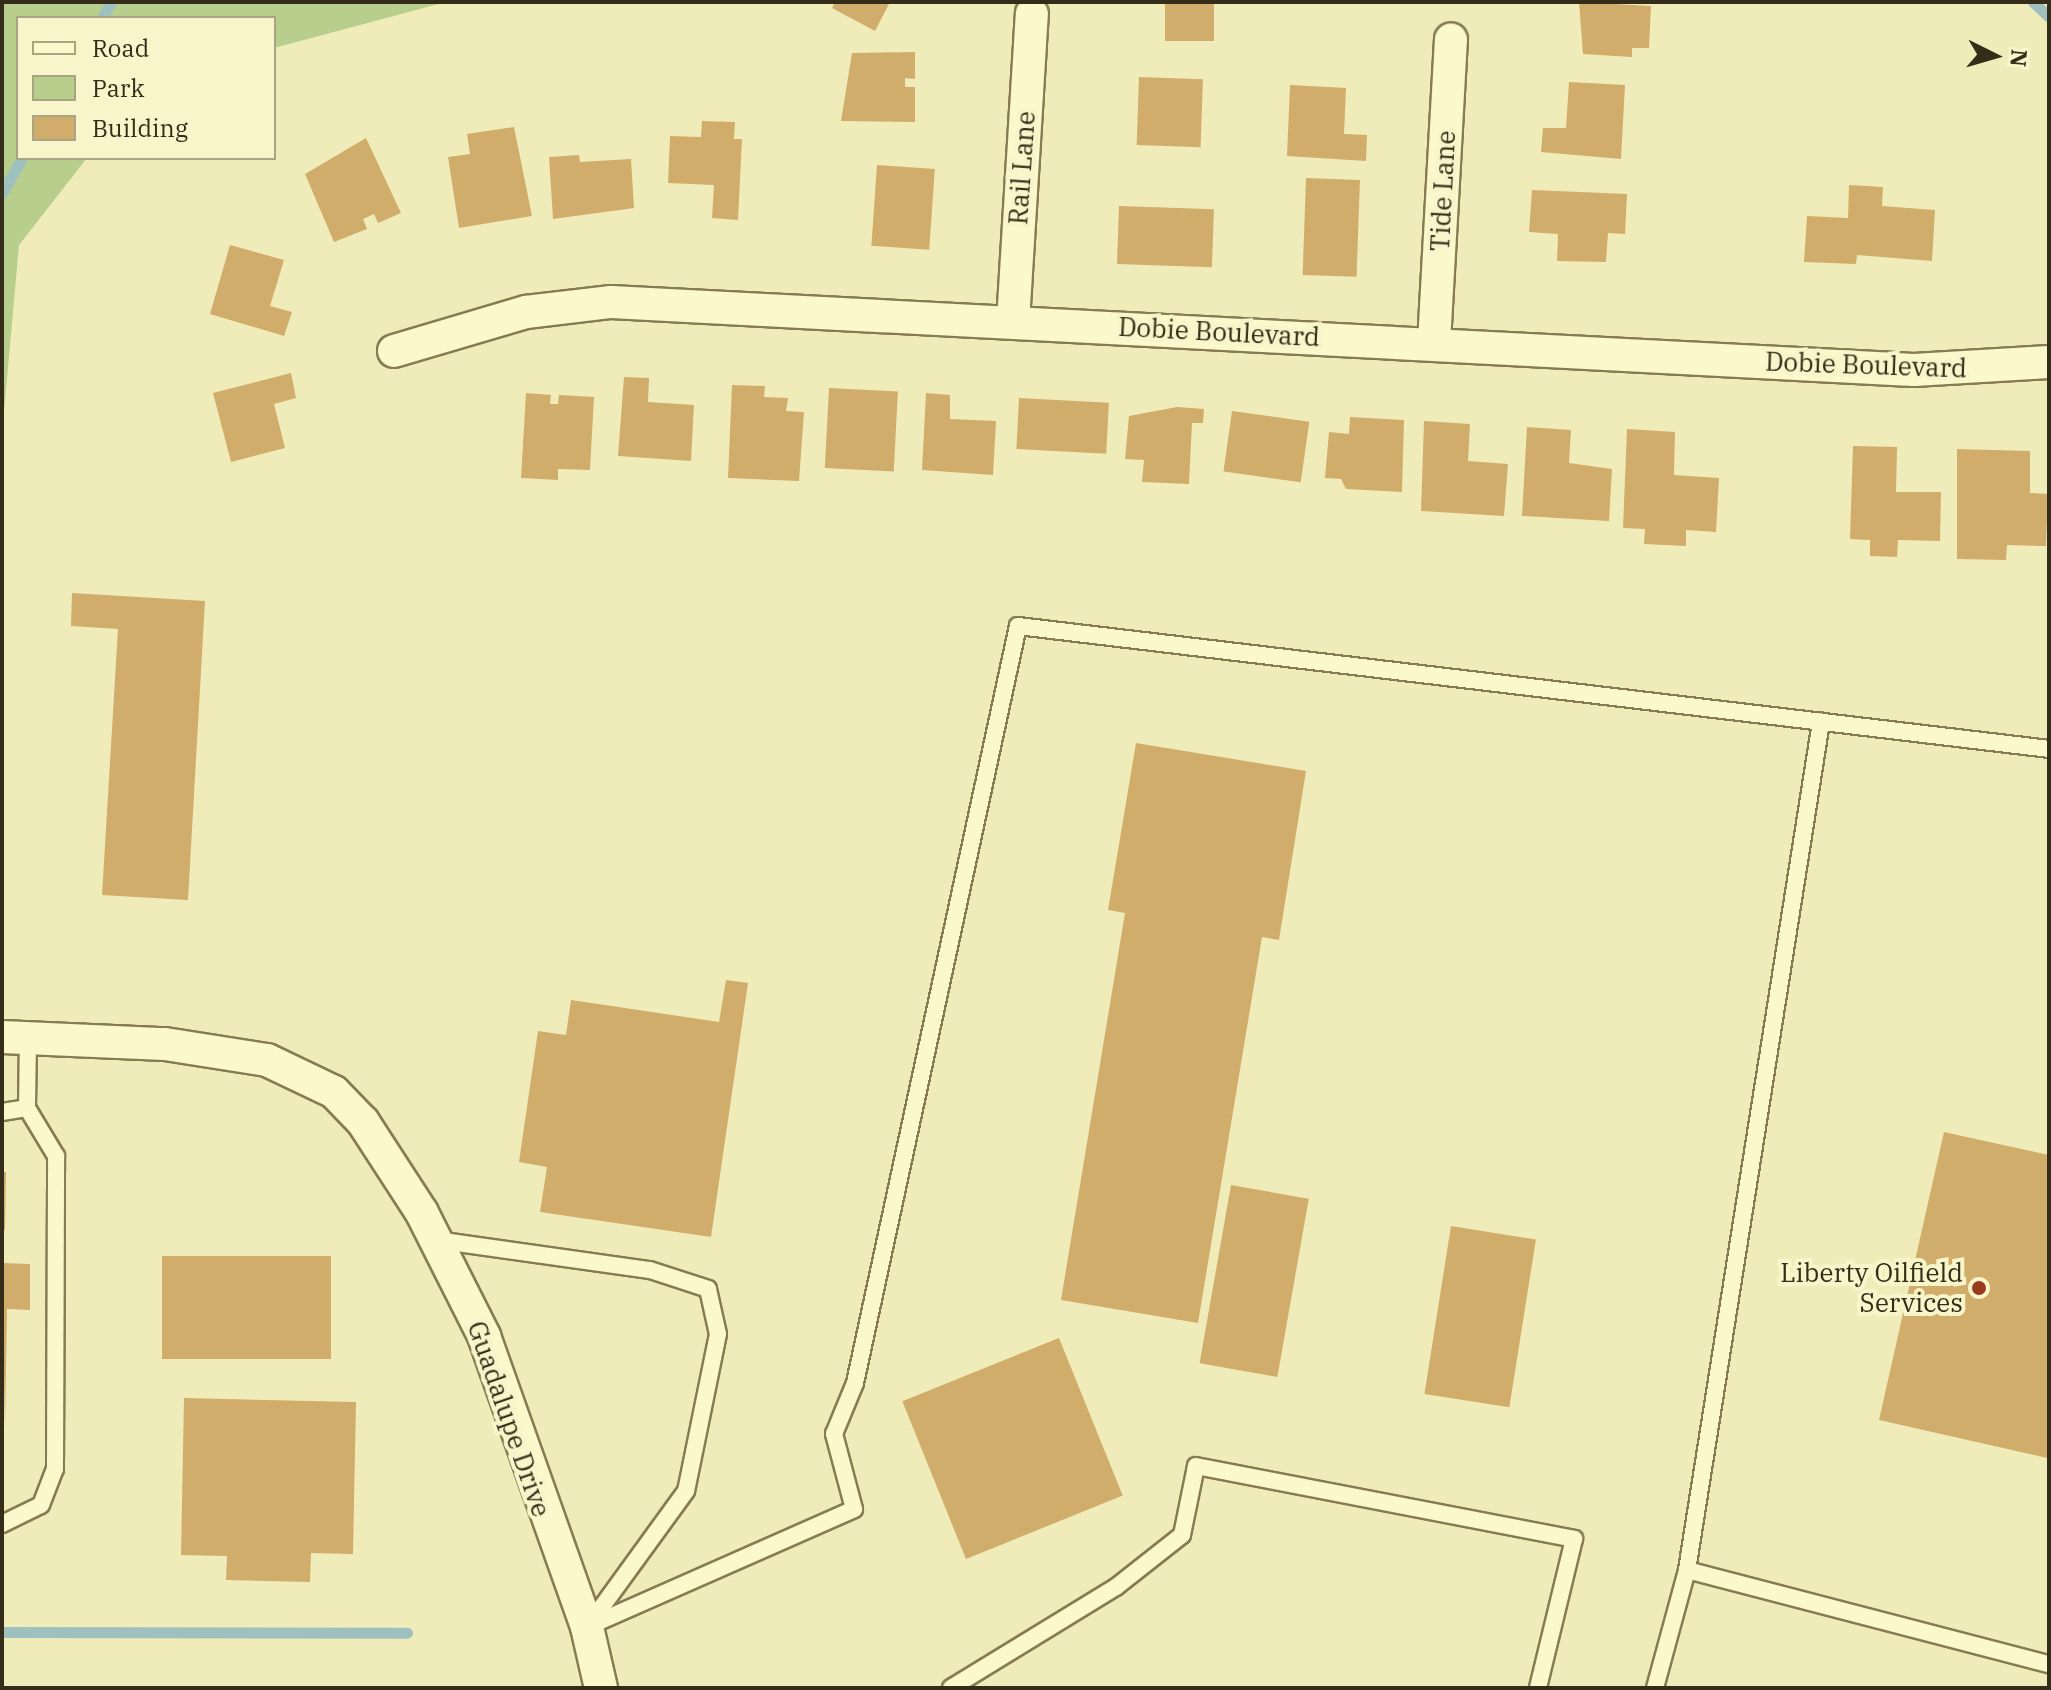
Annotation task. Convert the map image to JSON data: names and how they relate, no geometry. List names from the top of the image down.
{
  "streets": {
    "street": [
      "Rail Lane",
      "Tide Lane",
      "Dobie Boulevard",
      "Guadalupe Drive"
    ]
  },
  "crossings": [
    ["Rail Lane", "Dobie Boulevard"],
    ["Tide Lane", "Dobie Boulevard"]
  ],
  "places": ["Liberty Oilfield Services"],
  "legend": ["Road", "Park", "Building"],
  "north": "right"
}
